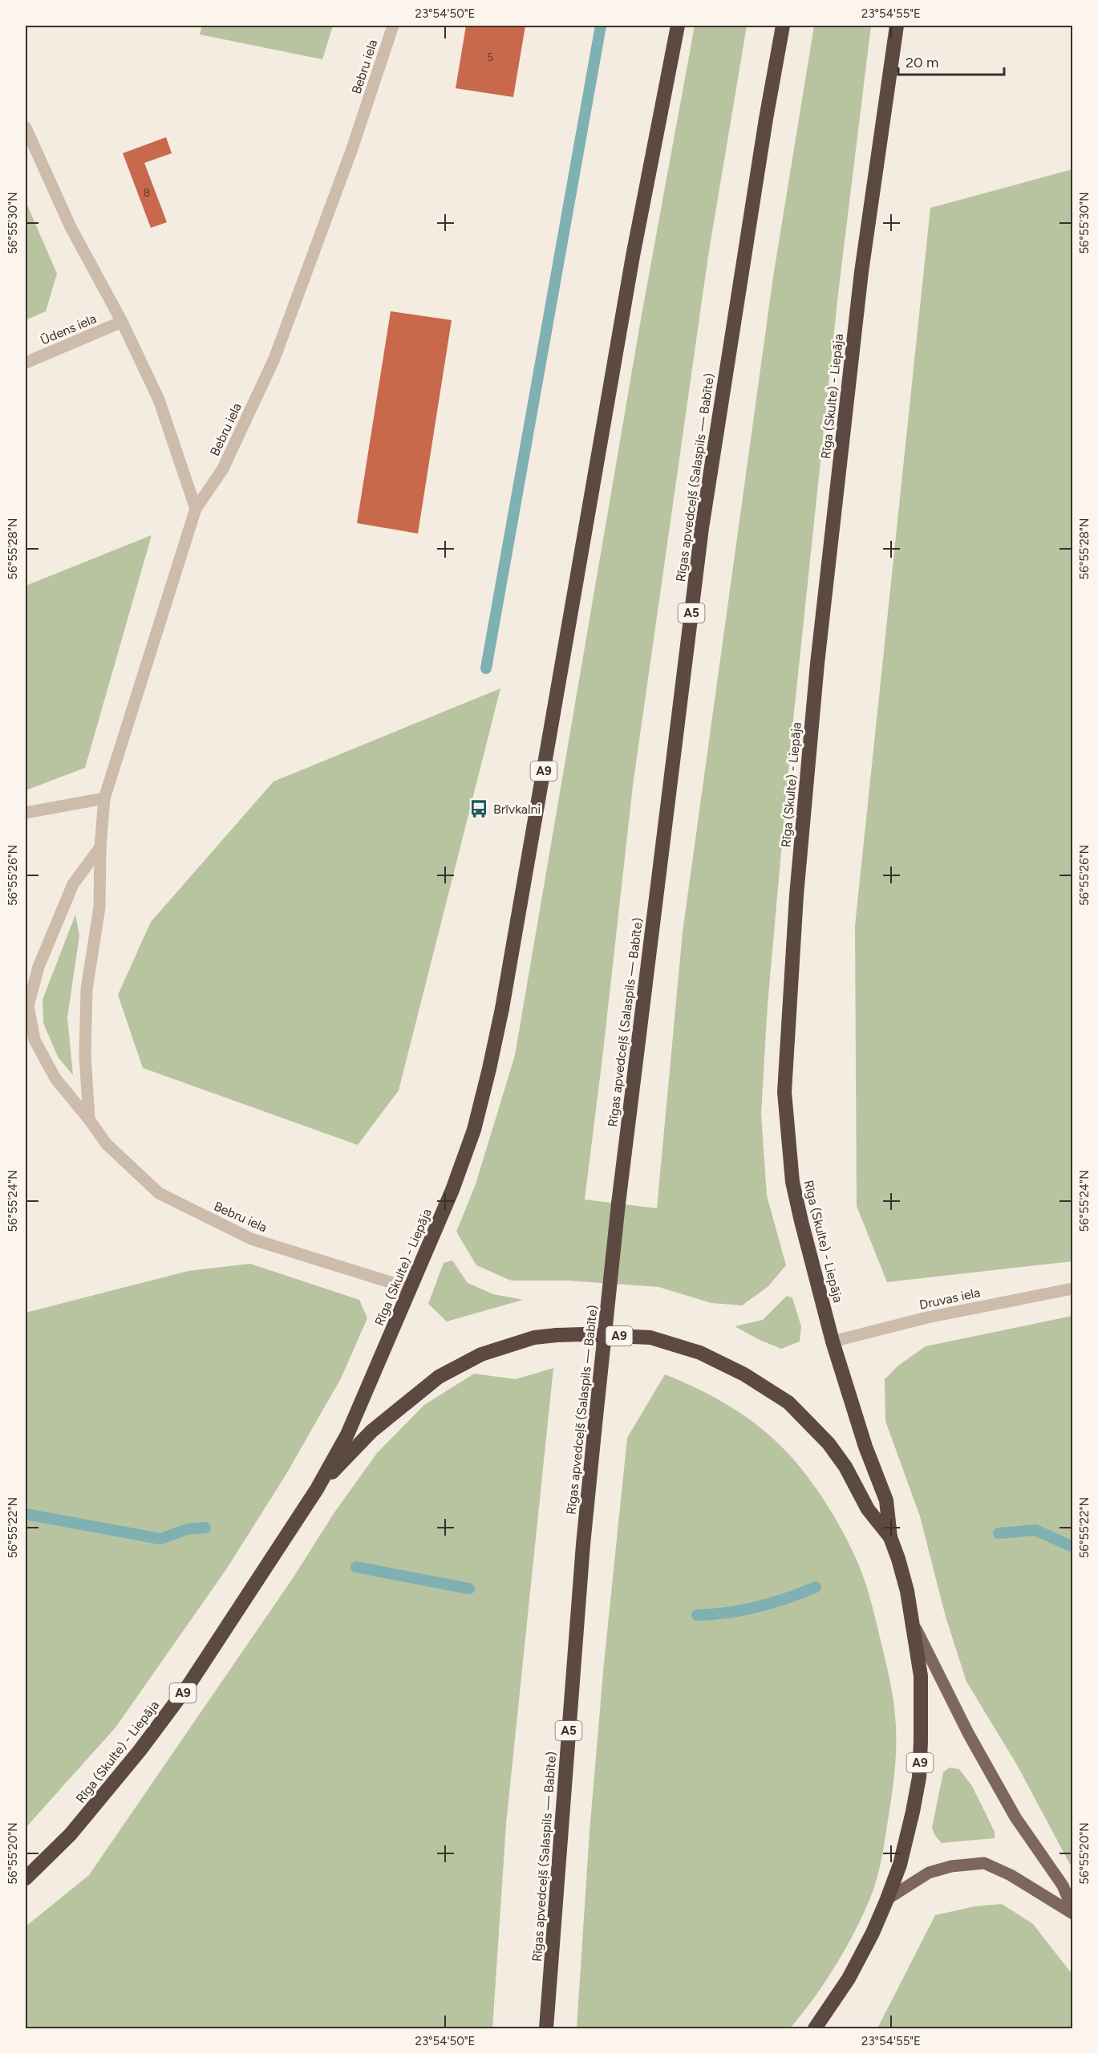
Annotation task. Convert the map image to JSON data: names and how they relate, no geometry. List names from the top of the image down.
{
  "streets": {
    "highway": [
      "Rīga (Skulte) - Liepāja",
      "Rīgas apvedceļš (Salaspils — Babīte)",
      "A5",
      "A9"
    ],
    "street": ["Bebru iela", "Ūdens iela", "Druvas iela"]
  },
  "crossings": [
    ["Bebru iela", "Rīga (Skulte) - Liepāja"],
    ["Rīga (Skulte) - Liepāja", "Druvas iela"]
  ],
  "places": {
    "bus stop": ["Brīvkalni"]
  },
  "house_numbers": ["5", "8"],
  "scale_bar": "20 m",
  "coordinates": [
    "23°54'50\"E",
    "23°54'55\"E",
    "56°55'30\"N",
    "56°55'28\"N",
    "56°55'26\"N",
    "56°55'24\"N",
    "56°55'22\"N",
    "56°55'20\"N"
  ]
}
